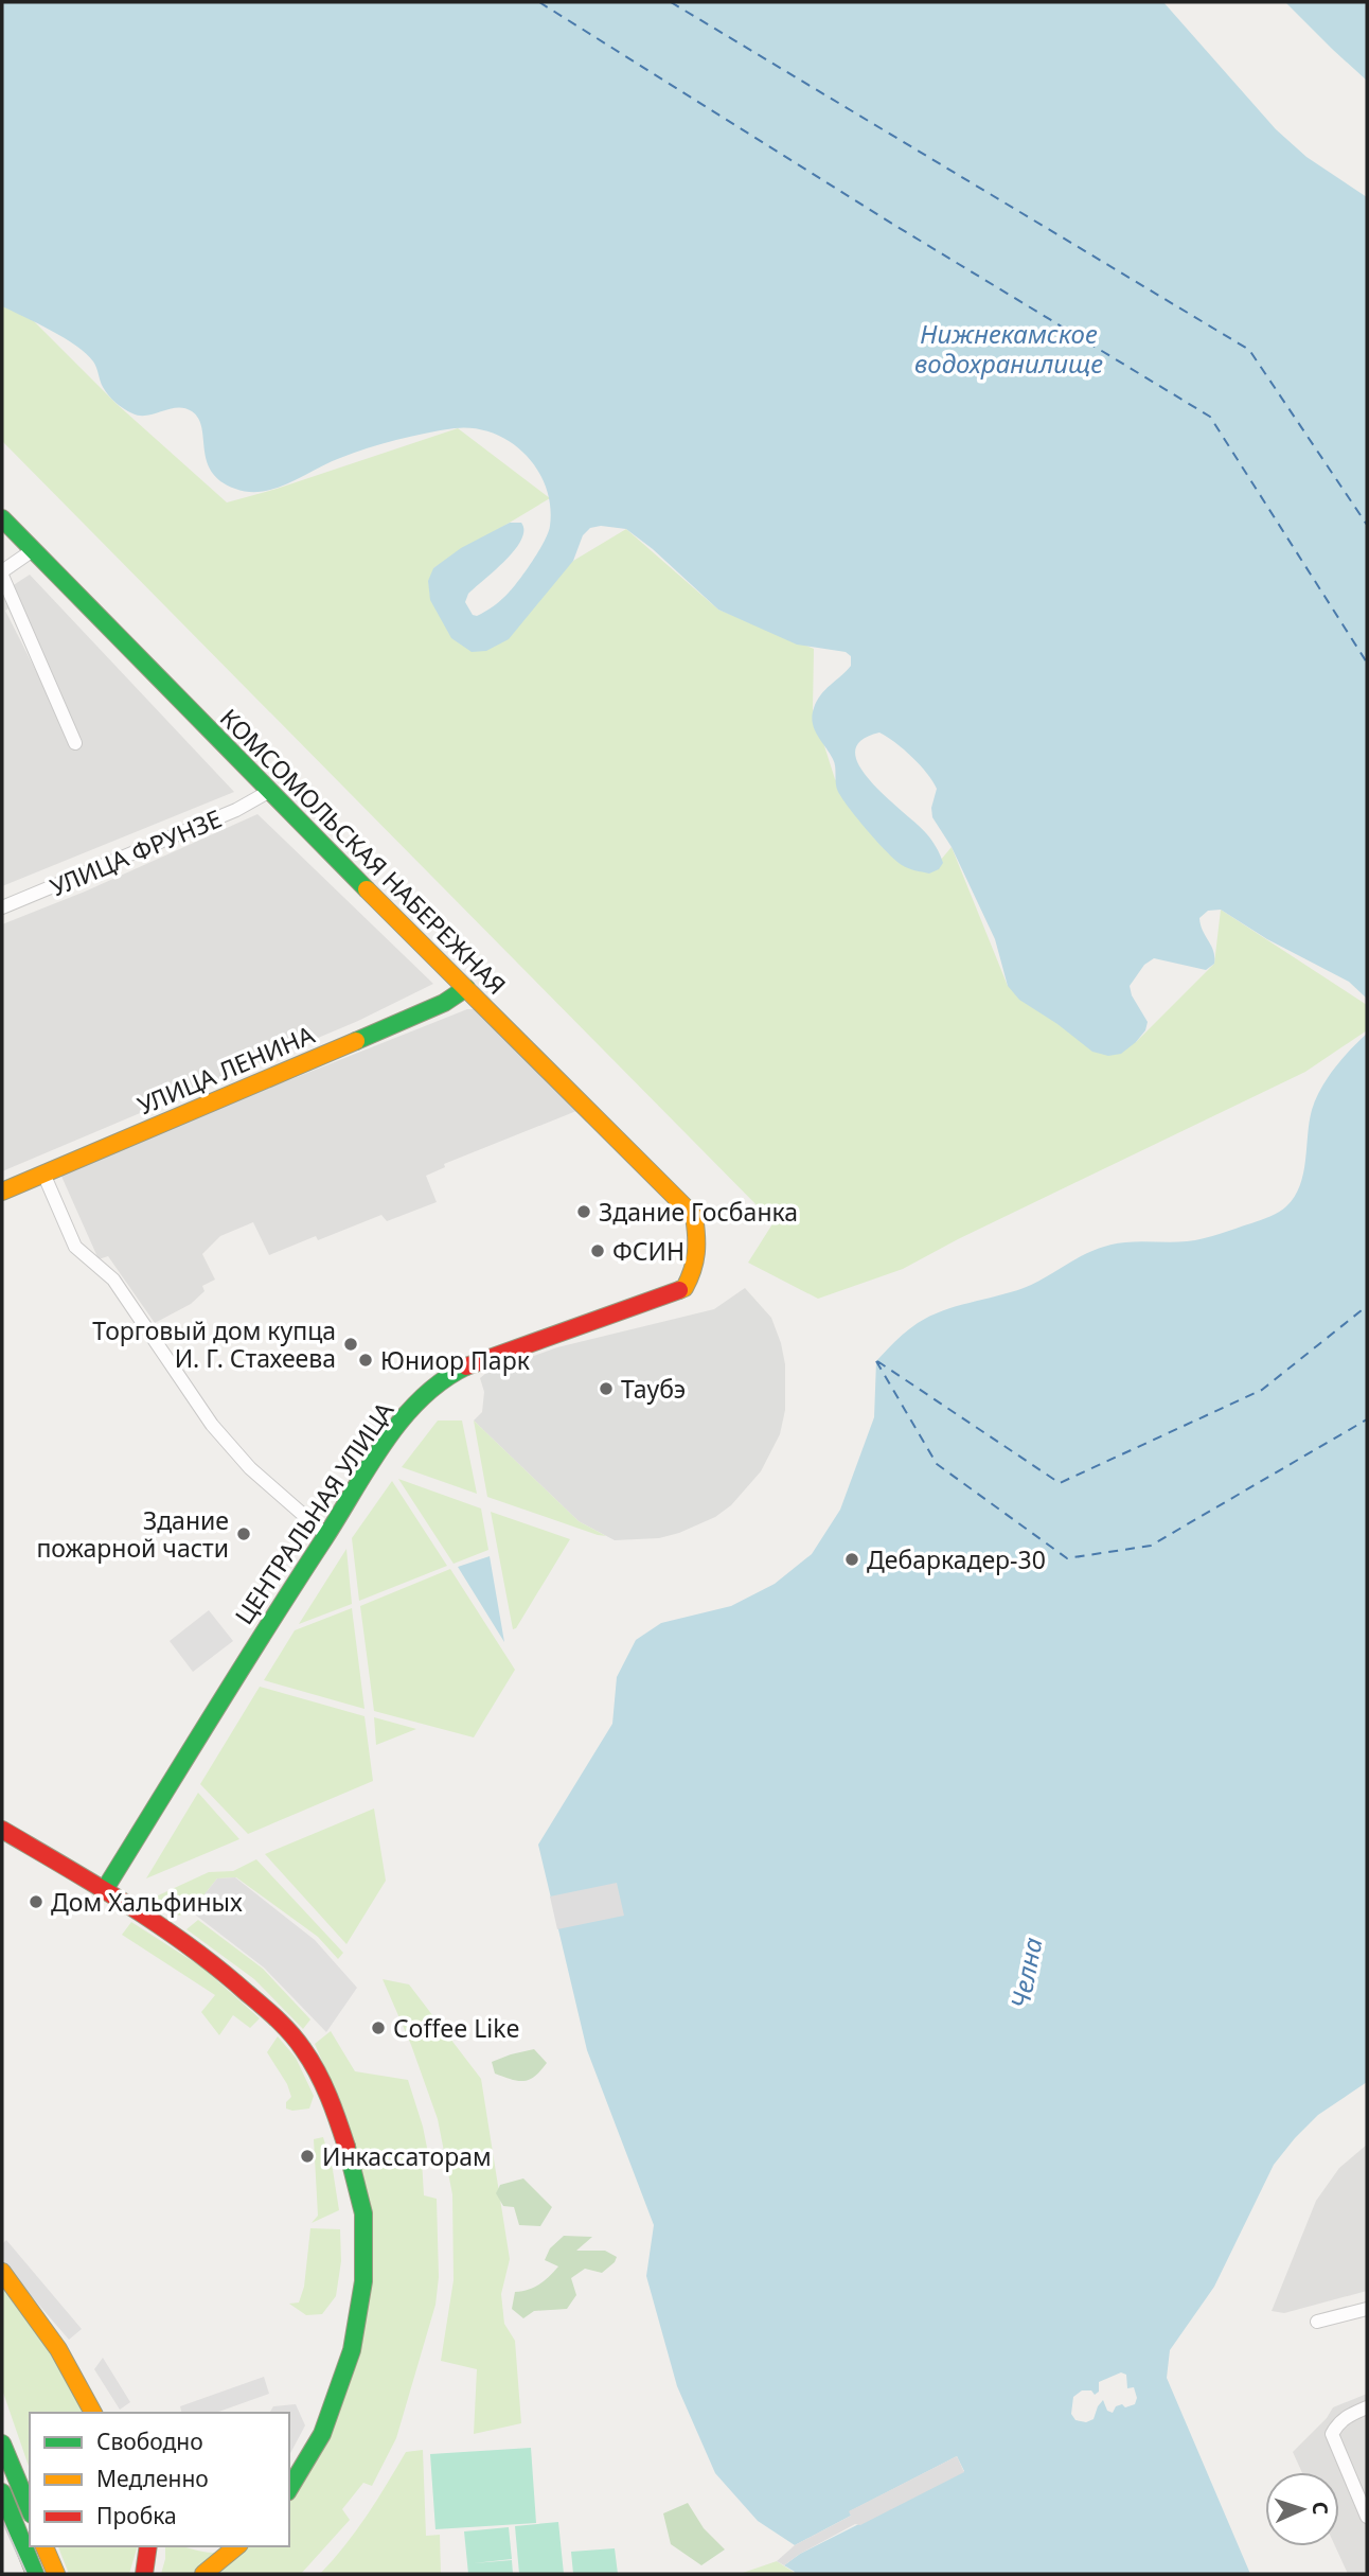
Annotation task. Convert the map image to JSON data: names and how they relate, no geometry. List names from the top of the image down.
{
  "streets": {
    "street": [
      "КОМСОМОЛЬСКАЯ НАБЕРЕЖНАЯ",
      "УЛИЦА ФРУНЗЕ",
      "УЛИЦА ЛЕНИНА",
      "ЦЕНТРАЛЬНАЯ УЛИЦА"
    ]
  },
  "crossings": [
    ["КОМСОМОЛЬСКАЯ НАБЕРЕЖНАЯ", "УЛИЦА ФРУНЗЕ"],
    ["КОМСОМОЛЬСКАЯ НАБЕРЕЖНАЯ", "УЛИЦА ЛЕНИНА"],
    ["КОМСОМОЛЬСКАЯ НАБЕРЕЖНАЯ", "ЦЕНТРАЛЬНАЯ УЛИЦА"]
  ],
  "water": ["Нижнекамское водохранилище", "Челна"],
  "places": [
    "Здание Госбанка",
    "ФСИН",
    "Торговый дом купца И. Г. Стахеева",
    "Юниор Парк",
    "Таубэ",
    "Здание пожарной части",
    "Дебаркадер-30",
    "Дом Хальфиных",
    "Coffee Like",
    "Инкассаторам"
  ],
  "legend": ["Свободно", "Медленно", "Пробка"],
  "north": "right"
}
